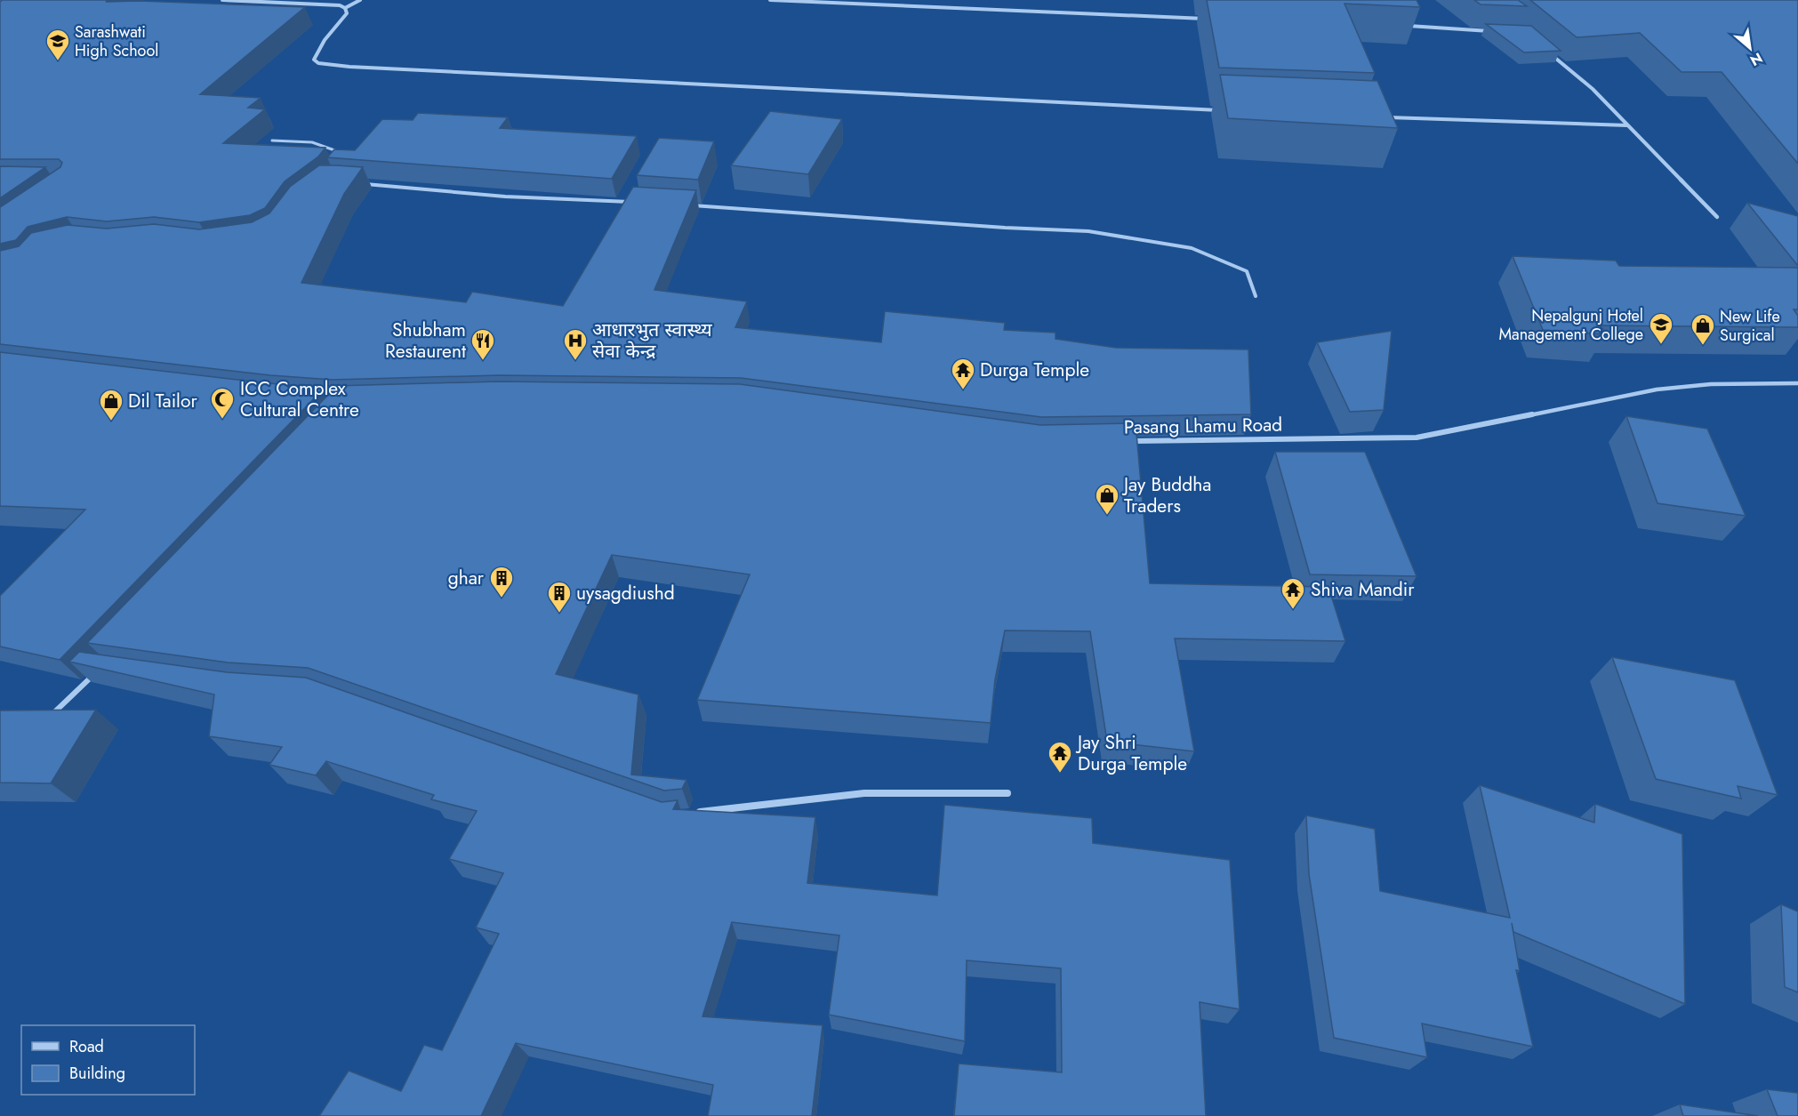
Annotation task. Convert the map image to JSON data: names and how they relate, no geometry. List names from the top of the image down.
{
  "streets": {
    "street": ["Pasang Lhamu Road"]
  },
  "places": {
    "school or university": ["Sarashwati High School", "Nepalgunj Hotel Management College"],
    "shop": ["New Life Surgical", "Dil Tailor", "Jay Buddha Traders"],
    "restaurant": ["Shubham Restaurent"],
    "hospital": ["आधारभुत स्वास्थ्य सेवा केन्द्र"],
    "temple": ["Durga Temple", "Shiva Mandir", "Jay Shri Durga Temple"],
    "mosque": ["ICC Complex Cultural Centre"],
    "building": ["ghar", "uysagdiushd"]
  },
  "legend": ["Road", "Building"],
  "north": "bottom right"
}
